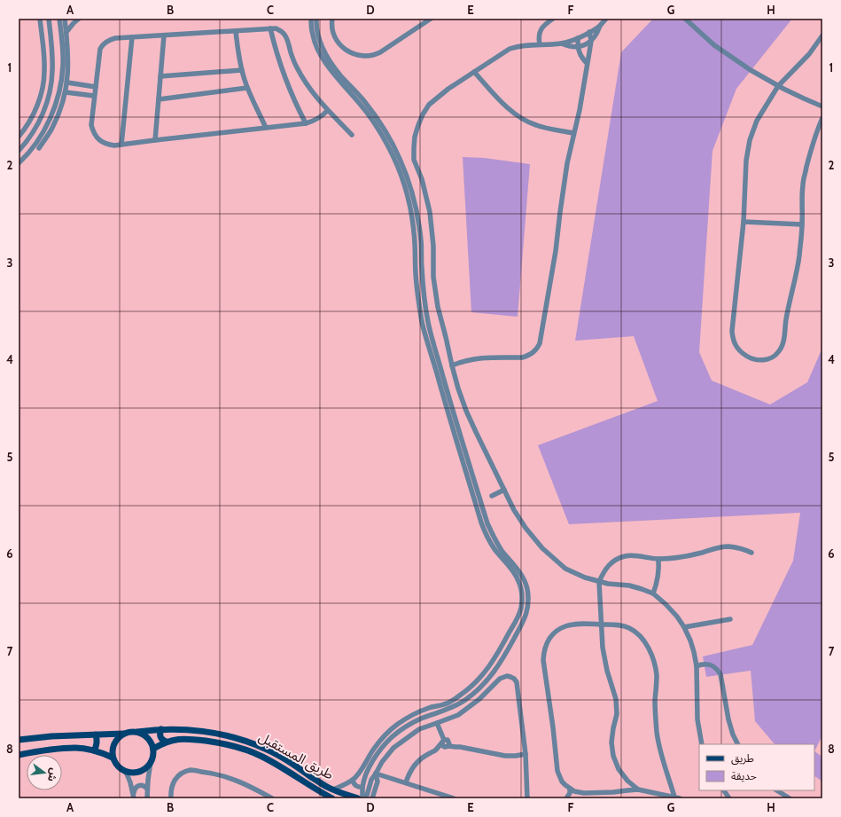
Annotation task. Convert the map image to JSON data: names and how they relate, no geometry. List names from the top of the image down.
{
  "streets": {
    "main road": ["طريق المستقبل"]
  },
  "legend": ["طريق", "حديقة"],
  "north": "right",
  "grid": {
    "columns": [
      "A",
      "B",
      "C",
      "D",
      "E",
      "F",
      "G",
      "H"
    ],
    "rows": [
      "1",
      "2",
      "3",
      "4",
      "5",
      "6",
      "7",
      "8"
    ]
  }
}
